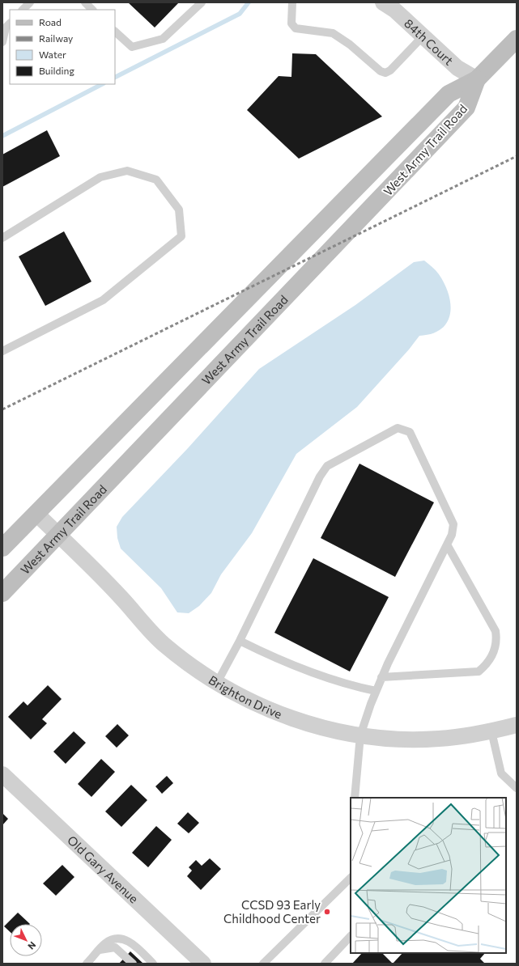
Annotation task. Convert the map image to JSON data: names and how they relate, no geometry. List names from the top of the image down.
{
  "streets": {
    "main road": ["West Army Trail Road"],
    "street": ["84th Court", "Brighton Drive", "Old Gary Avenue"]
  },
  "crossings": [
    ["84th Court", "West Army Trail Road"],
    ["West Army Trail Road", "Brighton Drive"]
  ],
  "places": ["CCSD 93 Early Childhood Center"],
  "legend": [
    "Road",
    "Railway",
    "Water",
    "Building"
  ],
  "north": "bottom right"
}
